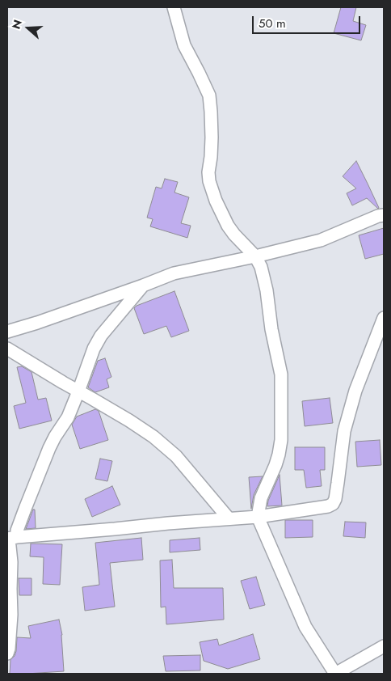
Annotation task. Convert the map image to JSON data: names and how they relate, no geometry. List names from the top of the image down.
{
  "scale_bar": "50 m",
  "north": "left"
}
